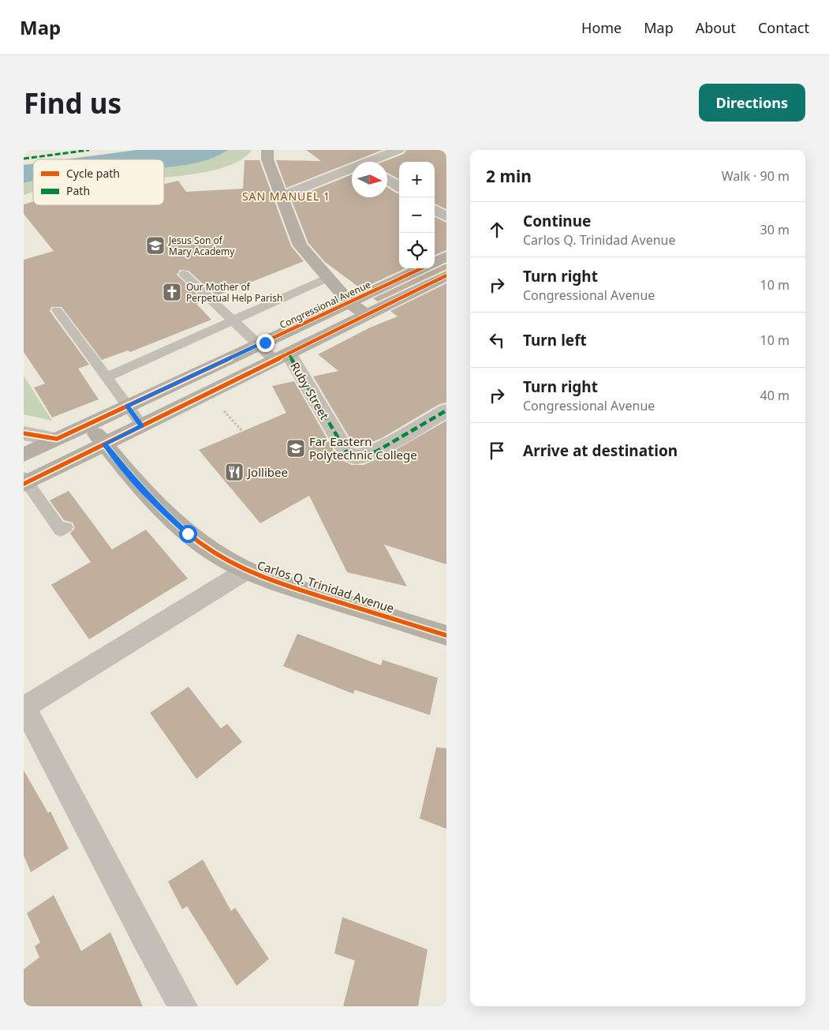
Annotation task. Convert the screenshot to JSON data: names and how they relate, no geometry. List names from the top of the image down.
{
  "streets": {
    "main road": ["Congressional Avenue", "Carlos Q. Trinidad Avenue"],
    "street": ["Ruby Street"]
  },
  "crossings": [
    ["Congressional Avenue", "Carlos Q. Trinidad Avenue"]
  ],
  "districts": ["SAN MANUEL 1"],
  "places": {
    "school or university": ["Jesus Son of Mary Academy", "Far Eastern Polytechnic College"],
    "church": ["Our Mother of Perpetual Help Parish"],
    "restaurant": ["Jollibee"]
  },
  "legend": ["Cycle path", "Path"],
  "north": "right",
  "page": {
    "header": "Map",
    "nav": [
      "Home",
      "Map",
      "About",
      "Contact"
    ],
    "buttons": "Directions",
    "title": "Find us",
    "heading": ["2 min", "Walk · 90 m"],
    "map_buttons": ["+", "−"],
    "list": [
      ["Continue", "Carlos Q. Trinidad Avenue", "30 m"],
      ["Turn right", "Congressional Avenue", "10 m"],
      ["Turn left", "10 m"],
      ["Turn right", "Congressional Avenue", "40 m"],
      "Arrive at destination"
    ]
  }
}
